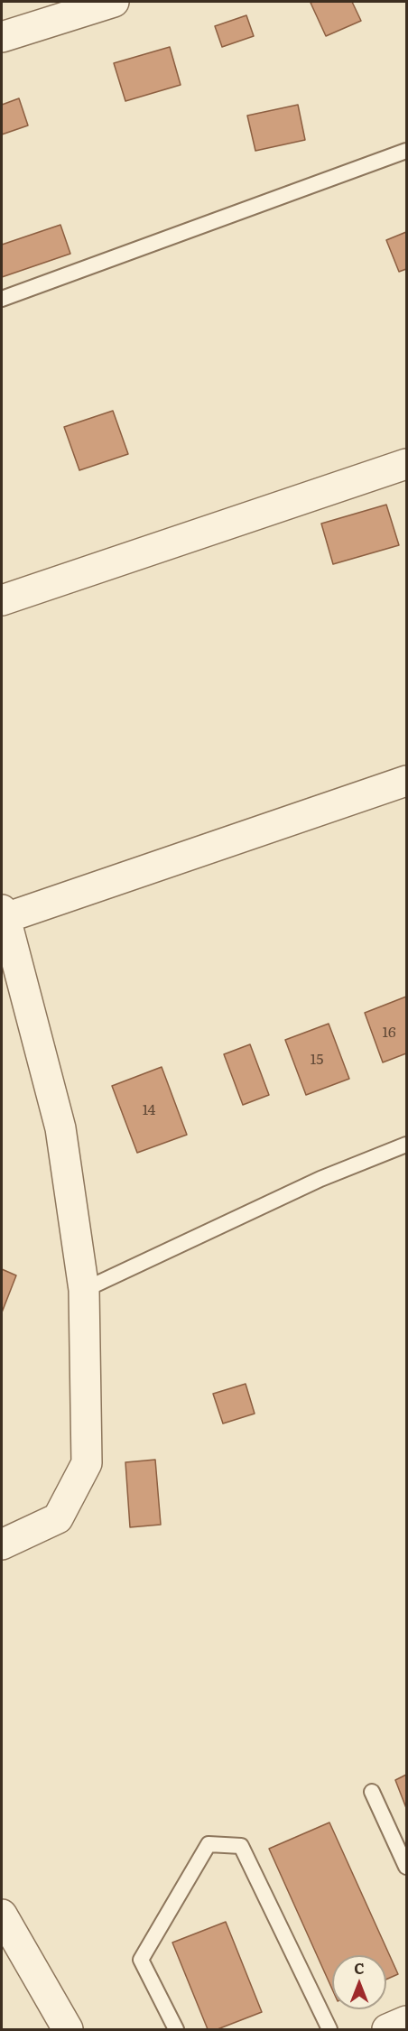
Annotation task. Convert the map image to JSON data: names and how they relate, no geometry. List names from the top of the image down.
{
  "house_numbers": ["16", "15", "14"],
  "north": "top"
}
